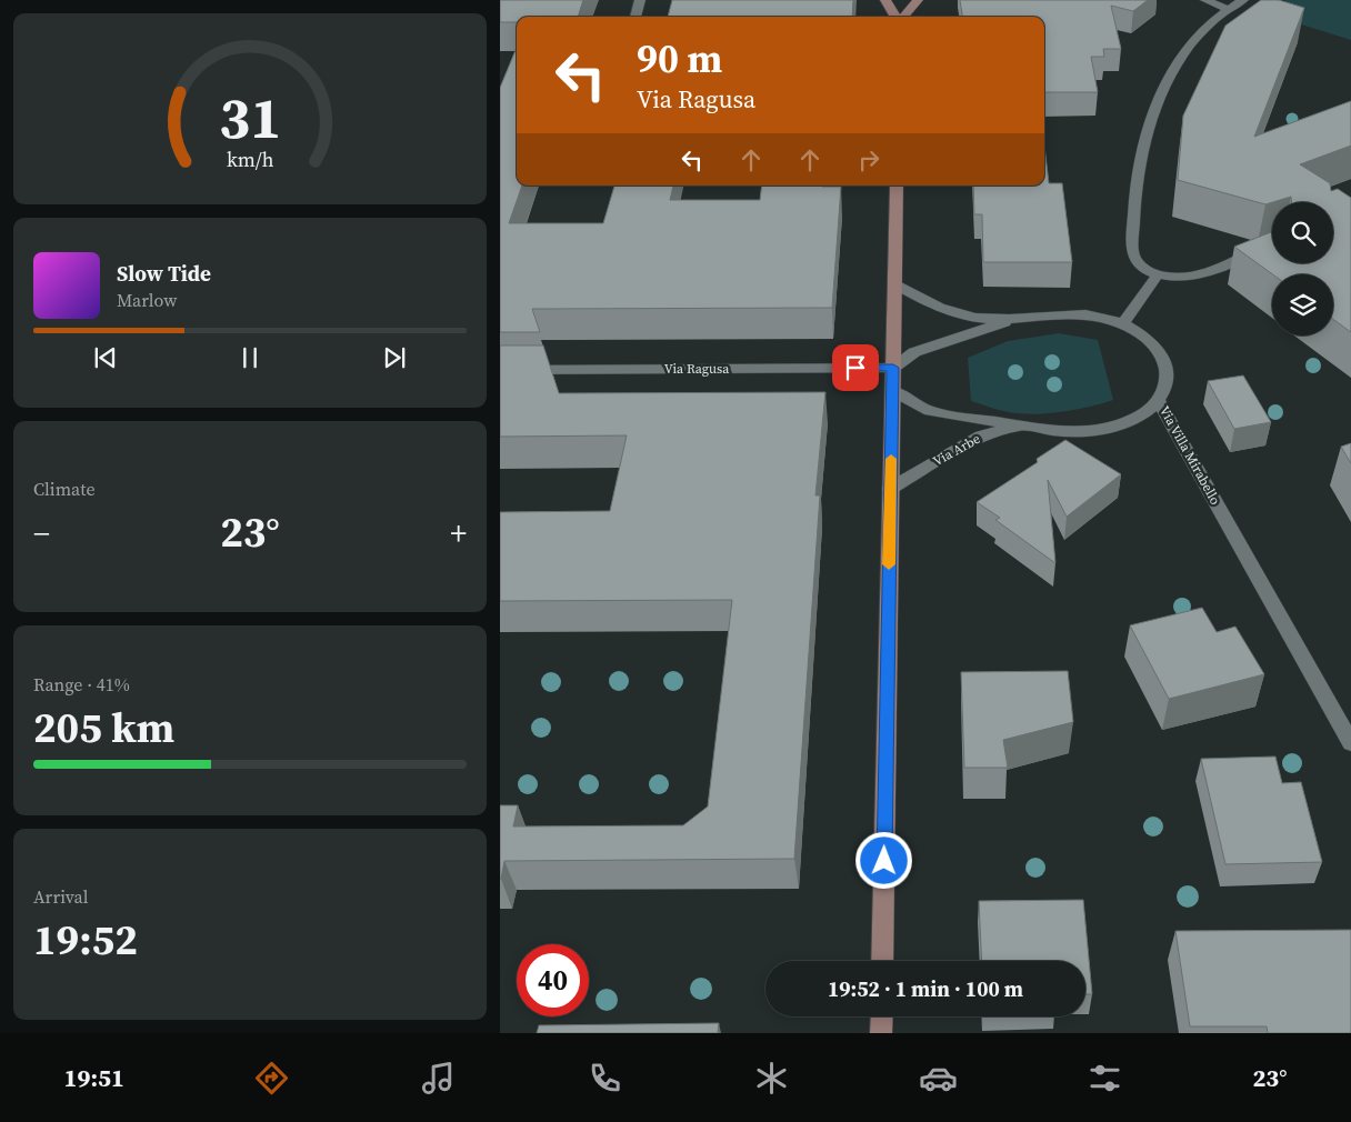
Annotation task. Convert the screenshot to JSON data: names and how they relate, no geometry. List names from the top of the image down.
{
  "streets": {
    "street": ["Via Ragusa", "Via Arbe", "Via Villa Mirabello"]
  },
  "crossings": [
    ["Via Arbe", "Via Villa Mirabello"]
  ],
  "page": {
    "turn": ["90 m", "Via Ragusa"],
    "song": ["Slow Tide", "Marlow"],
    "tile": [
      "Climate",
      ["Range · 41%", "205 km"],
      ["Arrival", "19:52"]
    ],
    "heat": ["−", "23°", "+"],
    "limit": "40",
    "trip": "19:52 · 1 min · 100 m",
    "tabs": ["19:51", "23°"],
    "gauge": ["31", "km/h"]
  }
}
